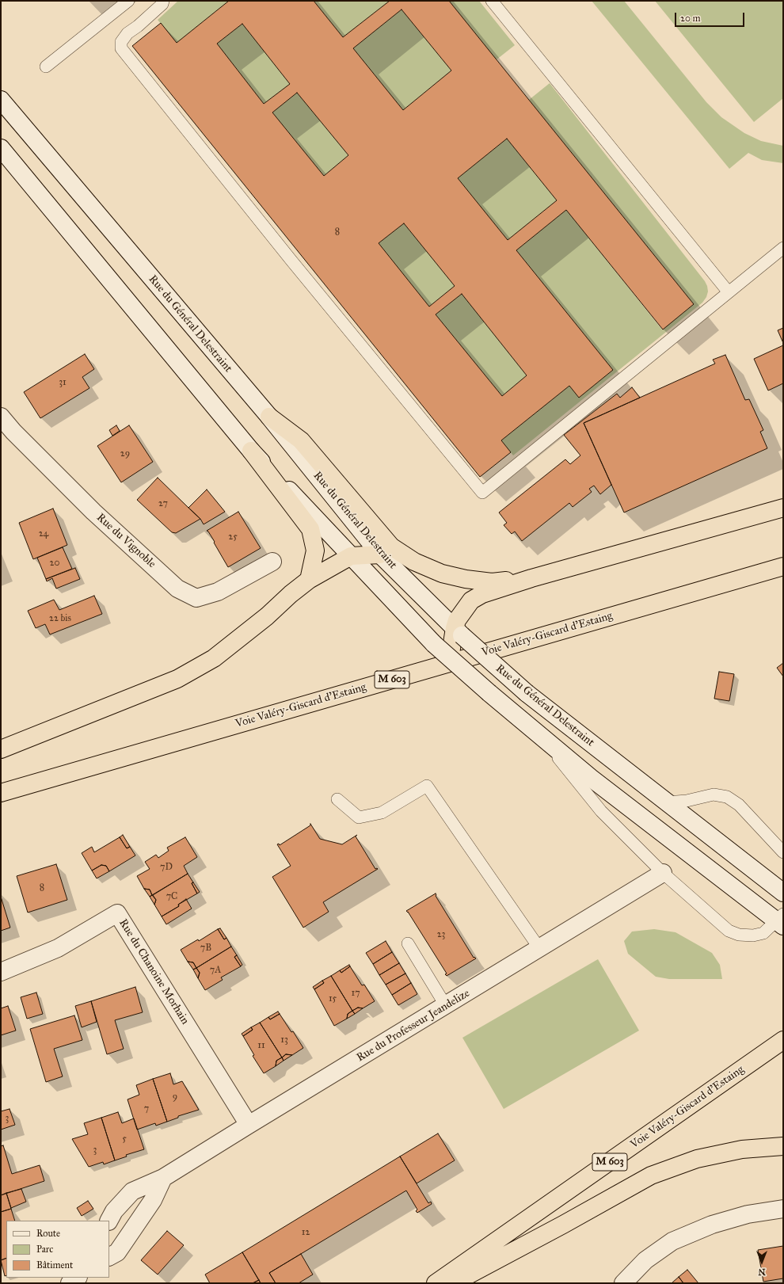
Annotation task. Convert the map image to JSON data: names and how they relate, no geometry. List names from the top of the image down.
{
  "streets": {
    "highway": ["Voie Valéry-Giscard d'Estaing", "M 603"],
    "main road": [
      "Rue du Général Delestraint",
      "Rue du Vignoble",
      "Rue du Chanoine Morhain",
      "Rue du Professeur Jeandelize"
    ]
  },
  "crossings": [
    ["Rue du Chanoine Morhain", "Rue du Professeur Jeandelize"]
  ],
  "house_numbers": [
    "8",
    "31",
    "29",
    "27",
    "24",
    "25",
    "20",
    "22 bis",
    "7D",
    "8",
    "7C",
    "23",
    "7B",
    "7A",
    "17",
    "15",
    "13",
    "11",
    "9",
    "7",
    "3",
    "5",
    "3",
    "12"
  ],
  "legend": ["Route", "Parc", "Bâtiment"],
  "scale_bar": "20 m",
  "north": "bottom"
}
